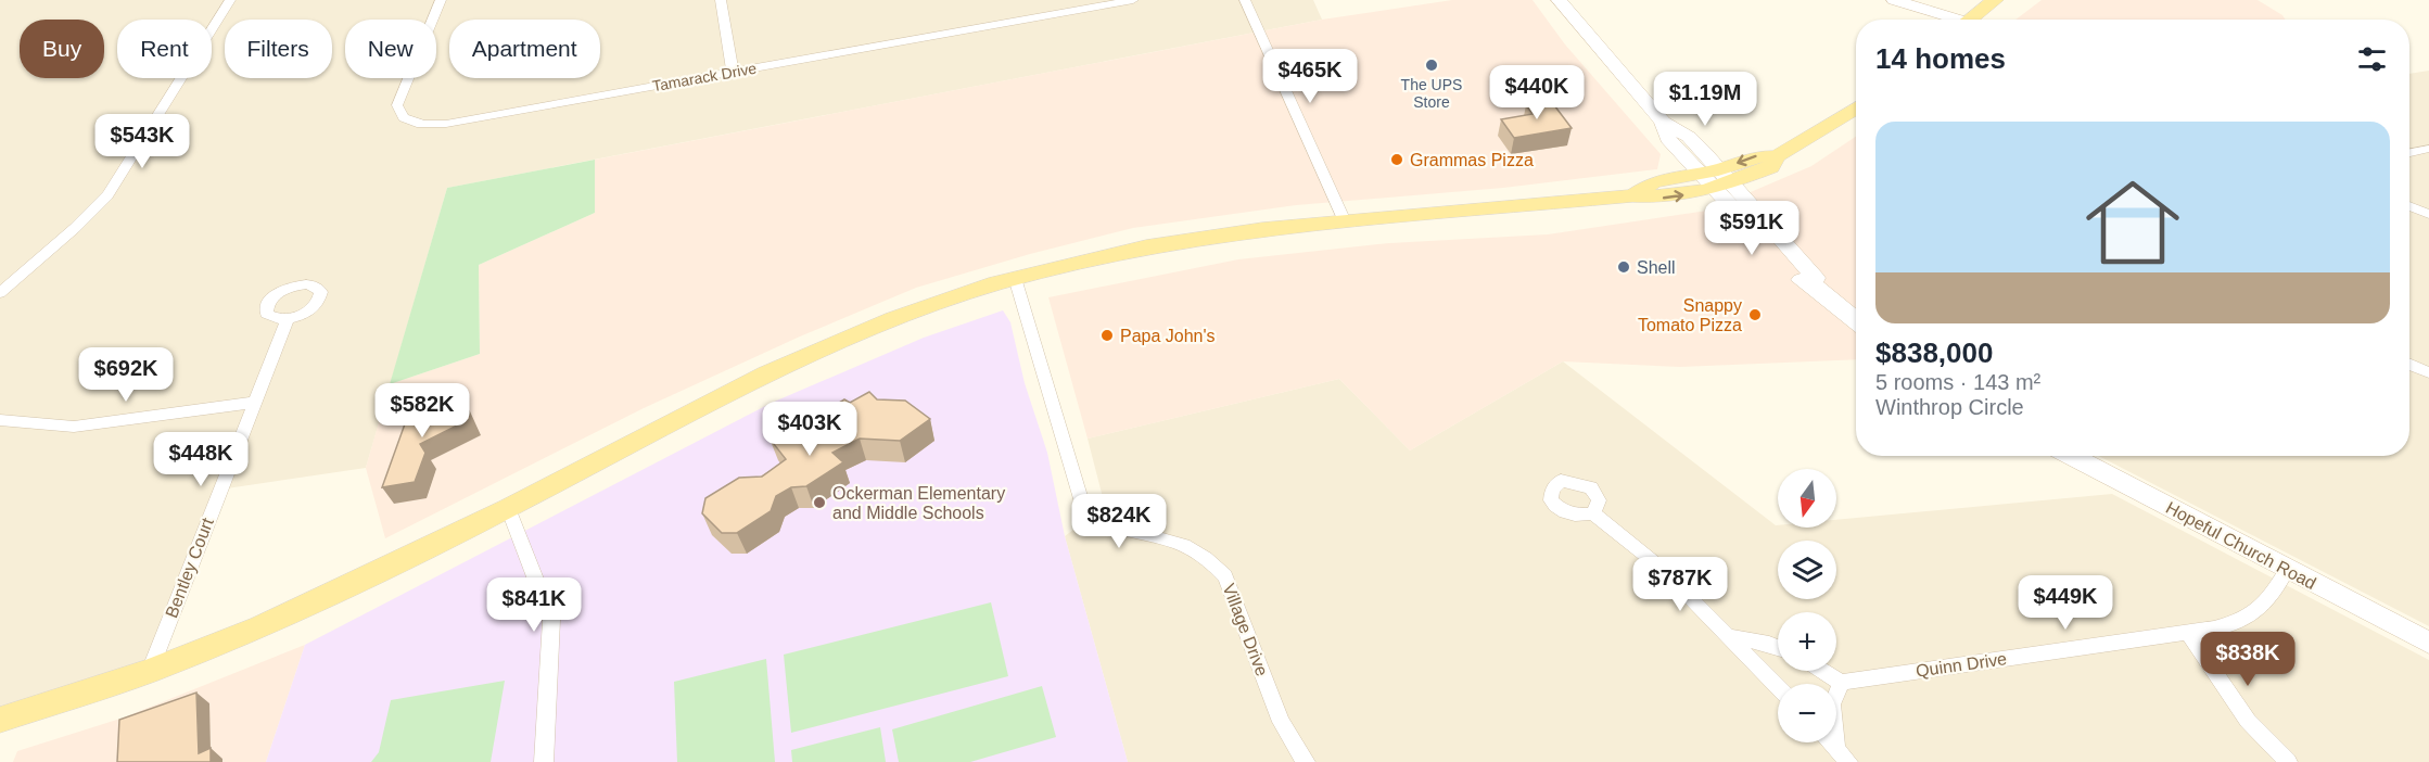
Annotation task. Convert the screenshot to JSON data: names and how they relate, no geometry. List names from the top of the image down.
{
  "streets": {
    "main road": ["Hopeful Church Road"],
    "street": [
      "Tamarack Drive",
      "Bentley Court",
      "Village Drive",
      "Quinn Drive"
    ]
  },
  "crossings": [
    ["Hopeful Church Road", "Quinn Drive"]
  ],
  "places": [
    "The UPS Store",
    "Grammas Pizza",
    "Shell",
    "Snappy Tomato Pizza",
    "Papa John's",
    "Ockerman Elementary and Middle Schools"
  ],
  "north": "bottom",
  "page": {
    "chip": [
      "Buy",
      "Rent",
      "Filters",
      "New",
      "Apartment"
    ],
    "heading": "14 homes",
    "price": [
      "$465K",
      "$440K",
      "$1.19M",
      "$543K",
      "$591K",
      "$692K",
      "$582K",
      "$403K",
      "$448K",
      "$824K",
      "$787K",
      "$449K",
      "$841K",
      "$838K"
    ],
    "list": [
      {
        "name": "$838,000",
        "note": "5 rooms · 143 m² · Winthrop Circle"
      }
    ],
    "map_buttons": ["+", "−"]
  }
}
